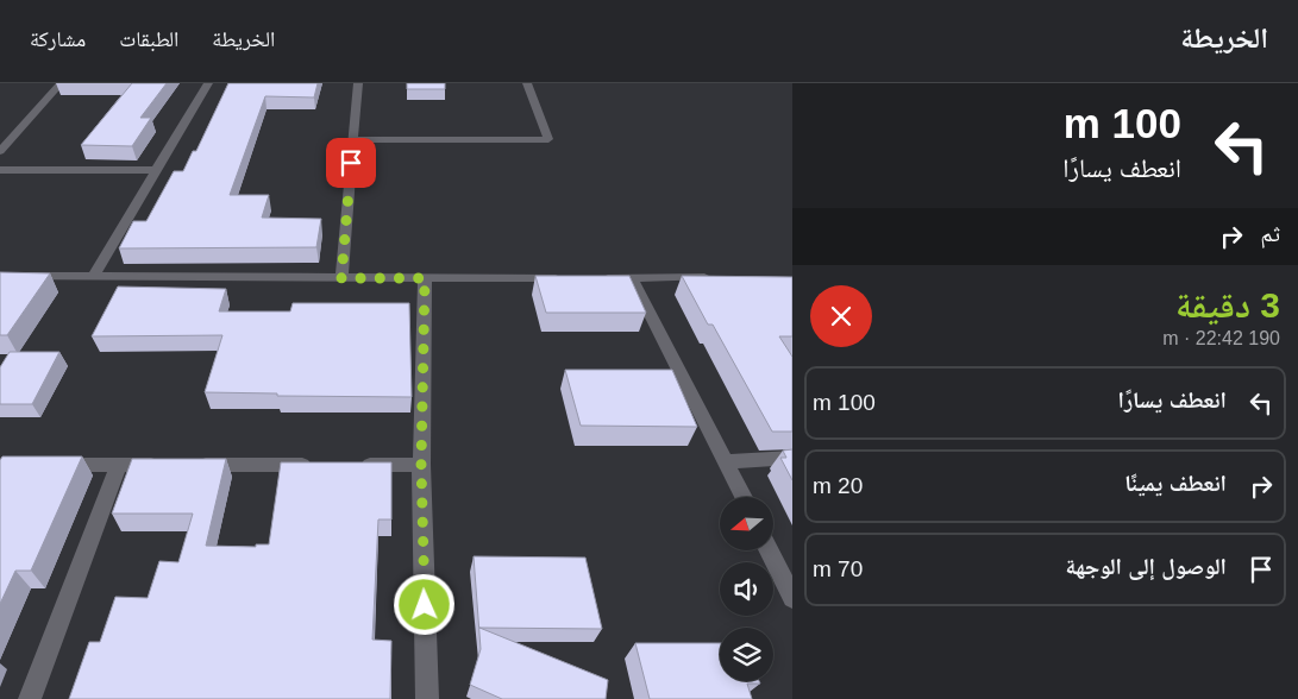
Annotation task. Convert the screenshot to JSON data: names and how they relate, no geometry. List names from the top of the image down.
{
  "north": "left",
  "page": {
    "header": "الخريطة",
    "nav": ["الخريطة", "الطبقات", "مشاركة"],
    "turn": ["100 m", "انعطف يسارًا"],
    "then": "ثم",
    "heading": ["3 دقيقة", "190 m · 22:42"],
    "list": [
      {
        "name": "انعطف يسارًا",
        "value": "100 m"
      },
      {
        "name": "انعطف يمينًا",
        "value": "20 m"
      },
      {
        "name": "الوصول إلى الوجهة",
        "value": "70 m"
      }
    ]
  }
}
